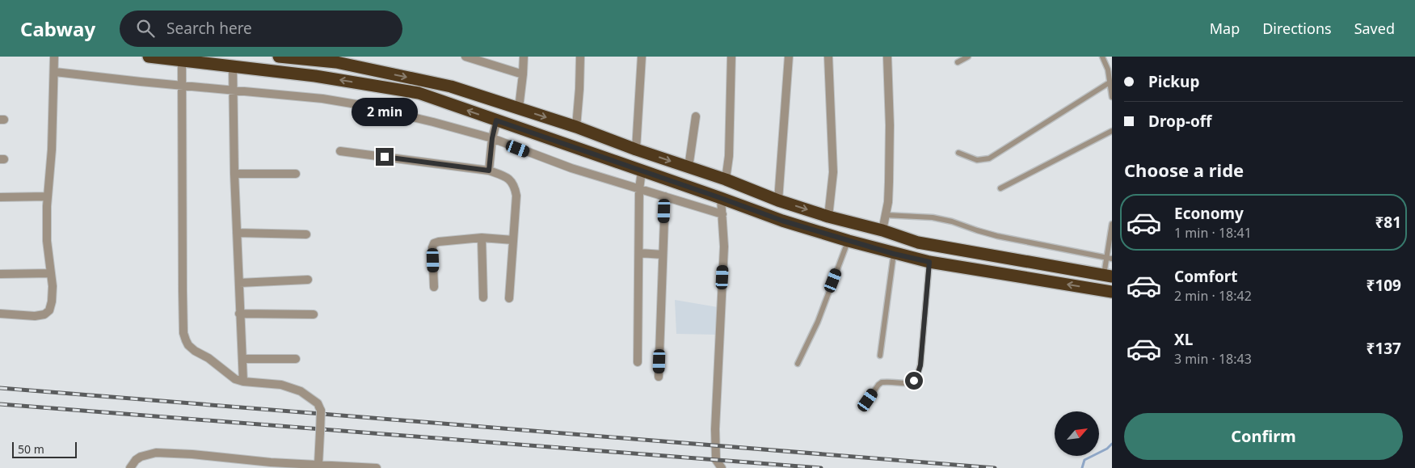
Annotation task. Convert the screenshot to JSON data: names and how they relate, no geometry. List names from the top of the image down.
{
  "scale_bar": "50 m",
  "north": "top right",
  "page": {
    "header": "Cabway",
    "search": "Search here",
    "nav": ["Map", "Directions", "Saved"],
    "banner": ["Pickup", "Drop-off"],
    "bubble": "2 min",
    "heading": "Choose a ride",
    "list": [
      {
        "name": "Economy",
        "note": "1 min · 18:41",
        "value": "₹81"
      },
      {
        "name": "Comfort",
        "note": "2 min · 18:42",
        "value": "₹109"
      },
      {
        "name": "XL",
        "note": "3 min · 18:43",
        "value": "₹137"
      }
    ],
    "buttons": "Confirm",
    "scale": "50 m"
  }
}
